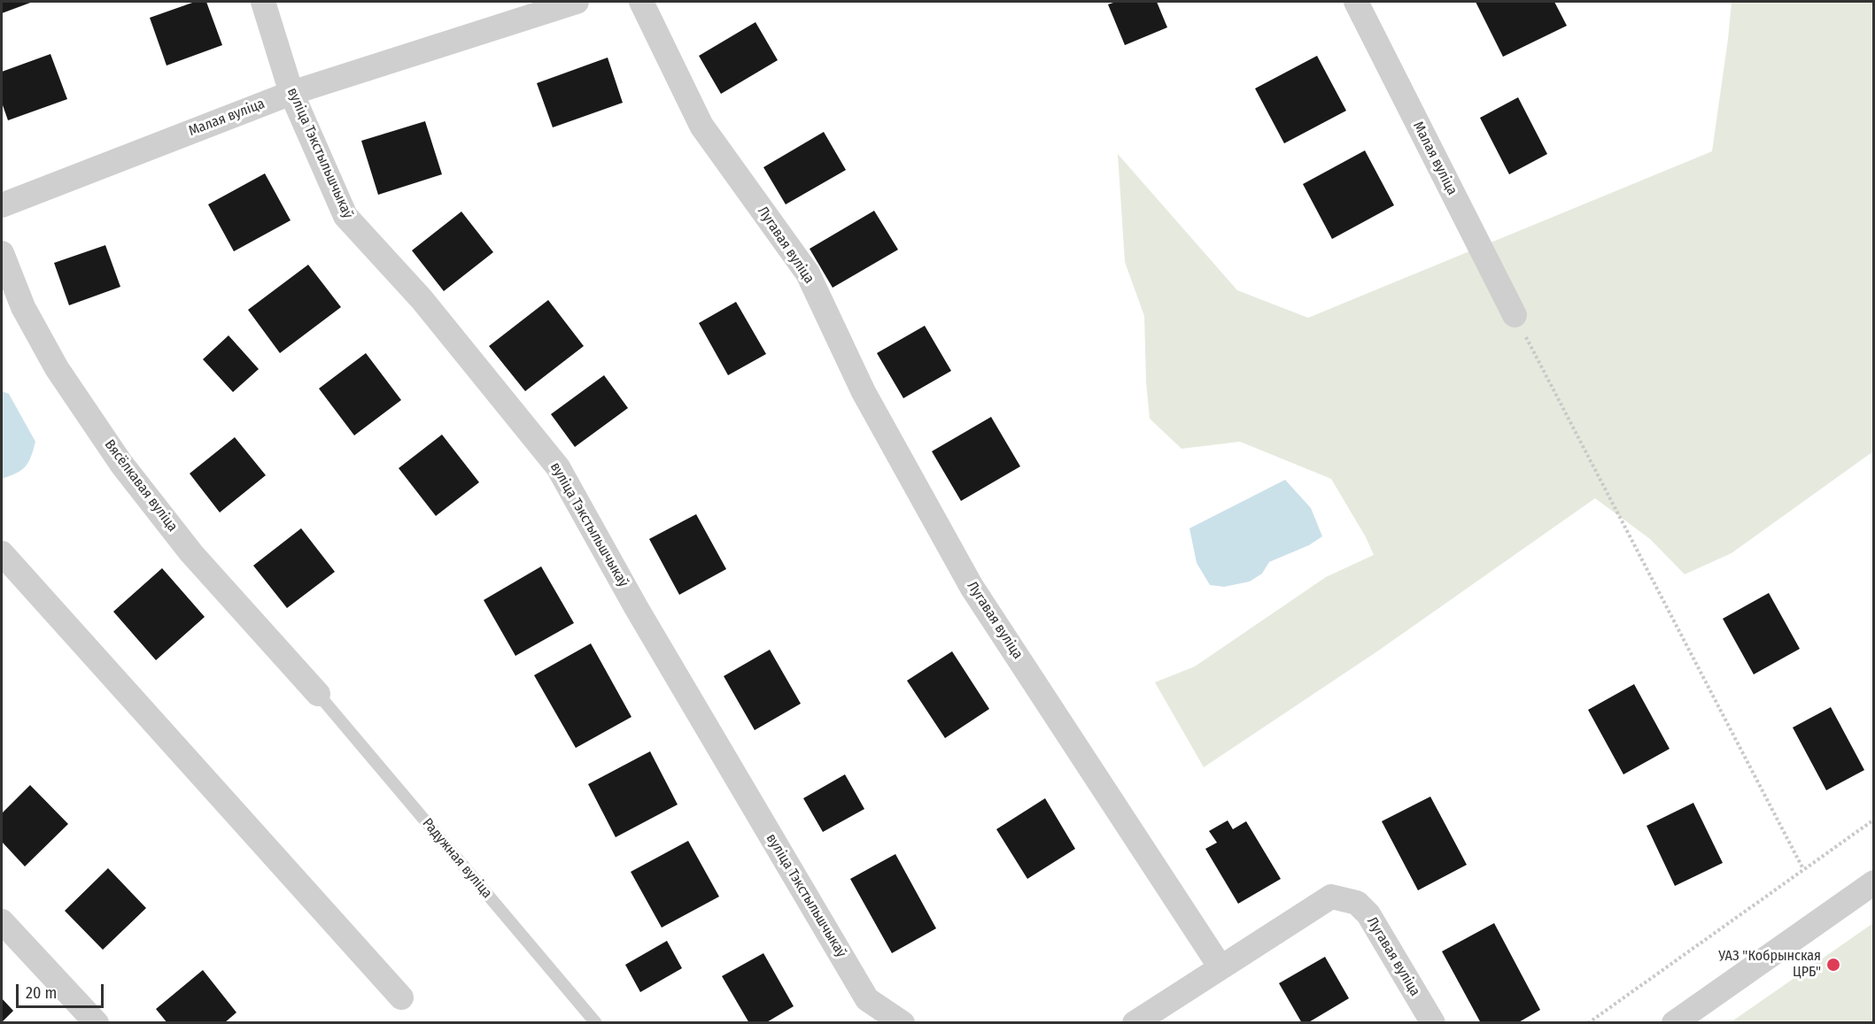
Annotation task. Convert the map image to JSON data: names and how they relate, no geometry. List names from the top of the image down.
{
  "streets": {
    "street": [
      "Малая вуліца",
      "вуліца Тэкстыльшчыкаў",
      "Лугавая вуліца",
      "Вясёлкавая вуліца"
    ],
    "lane": ["Радужная вуліца"]
  },
  "crossings": [
    ["Малая вуліца", "вуліца Тэкстыльшчыкаў"],
    ["Вясёлкавая вуліца", "Радужная вуліца"]
  ],
  "places": ["УАЗ \"Кобрынская ЦРБ\""],
  "scale_bar": "20 m"
}
